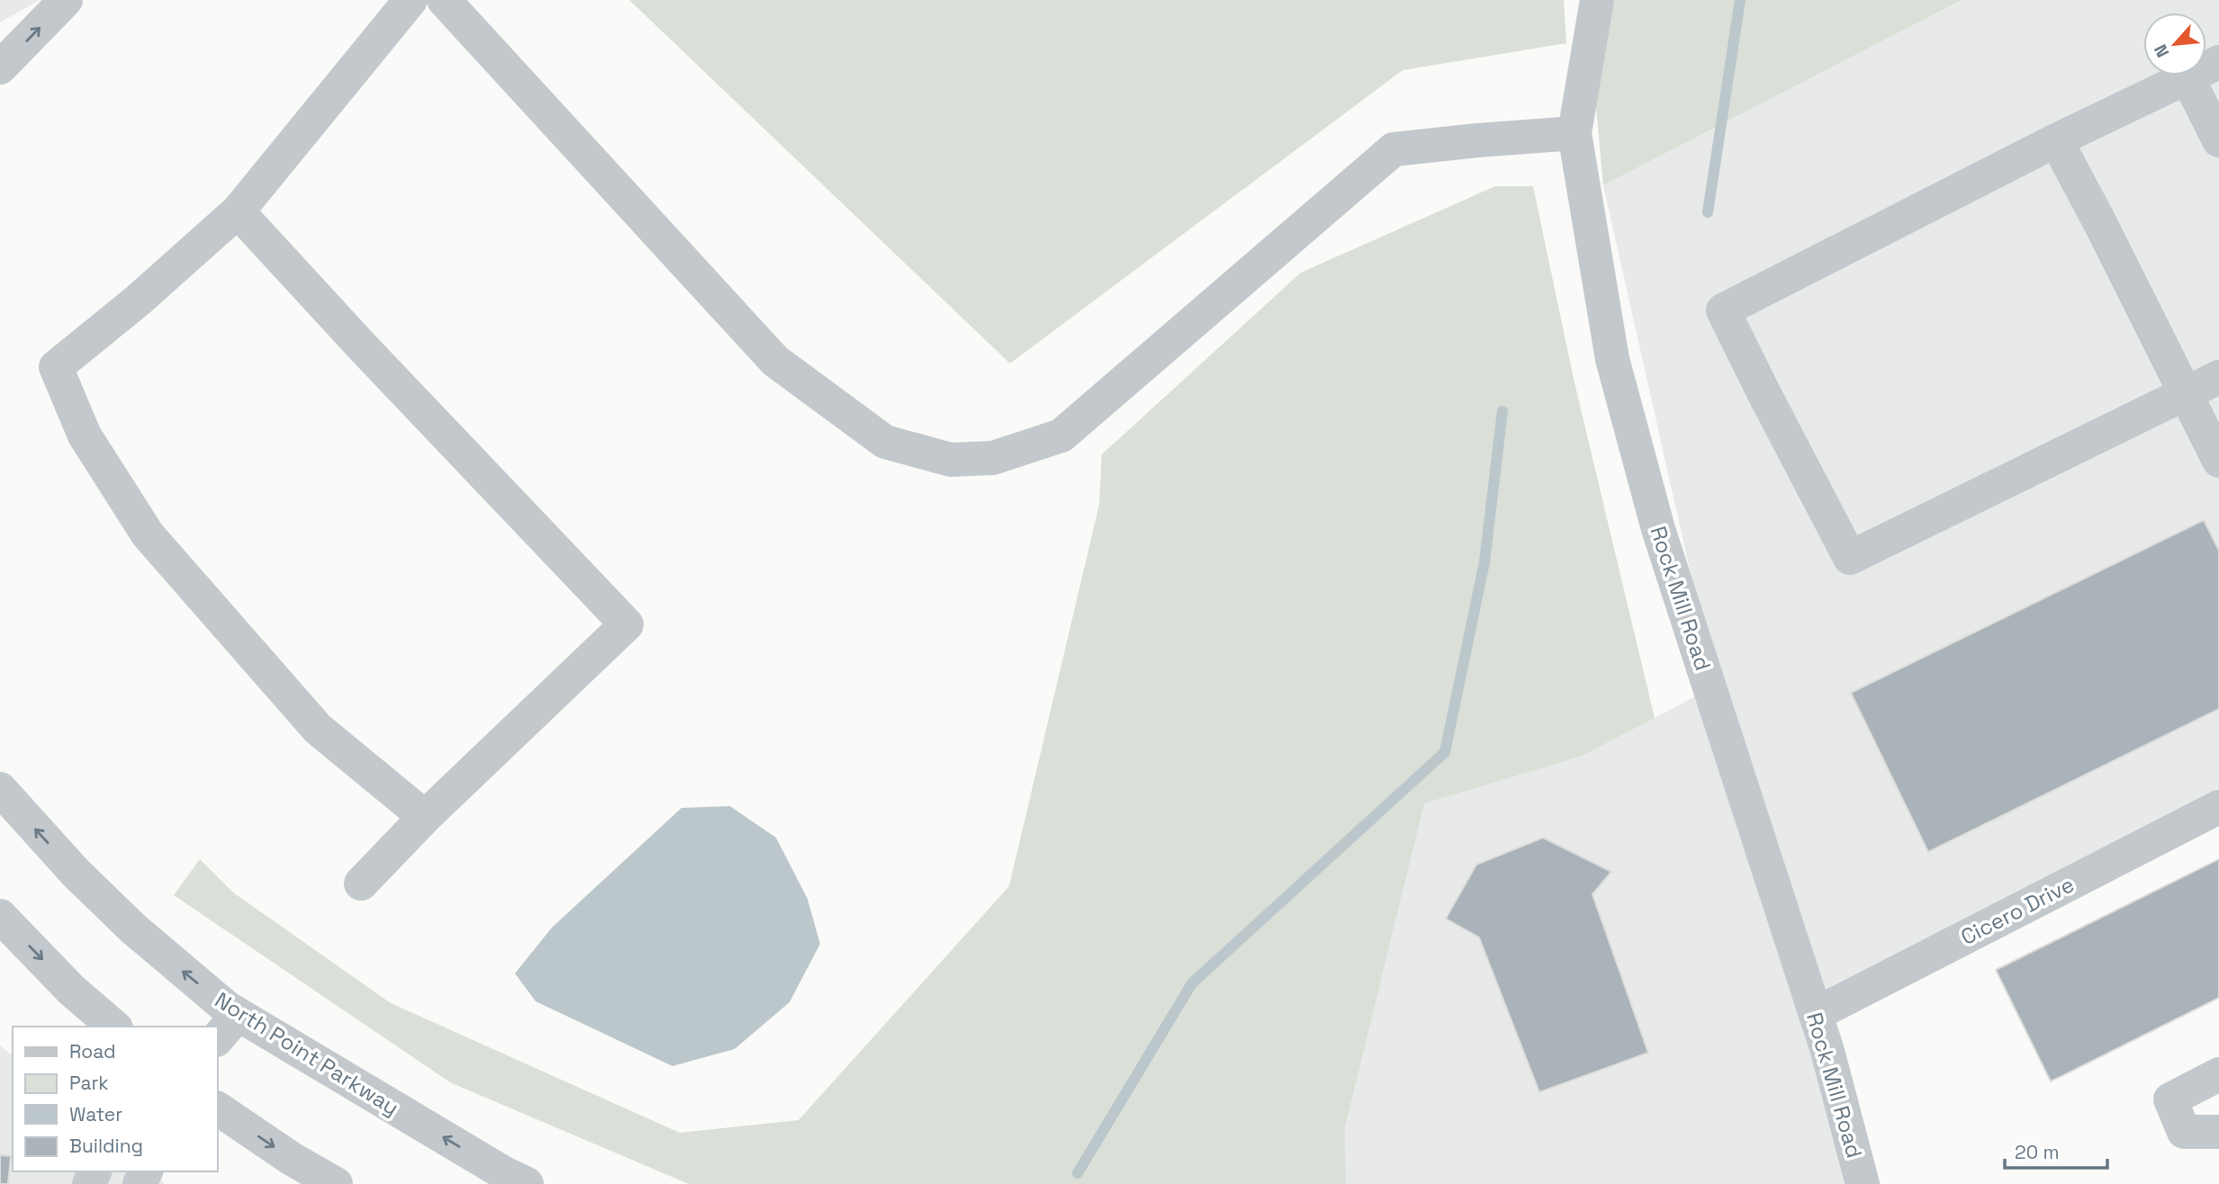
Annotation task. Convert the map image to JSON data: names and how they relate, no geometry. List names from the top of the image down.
{
  "streets": {
    "street": ["Rock Mill Road", "Cicero Drive", "North Point Parkway"]
  },
  "crossings": [
    ["Rock Mill Road", "Cicero Drive"]
  ],
  "legend": [
    "Road",
    "Park",
    "Water",
    "Building"
  ],
  "scale_bar": "20 m",
  "north": "bottom left"
}
